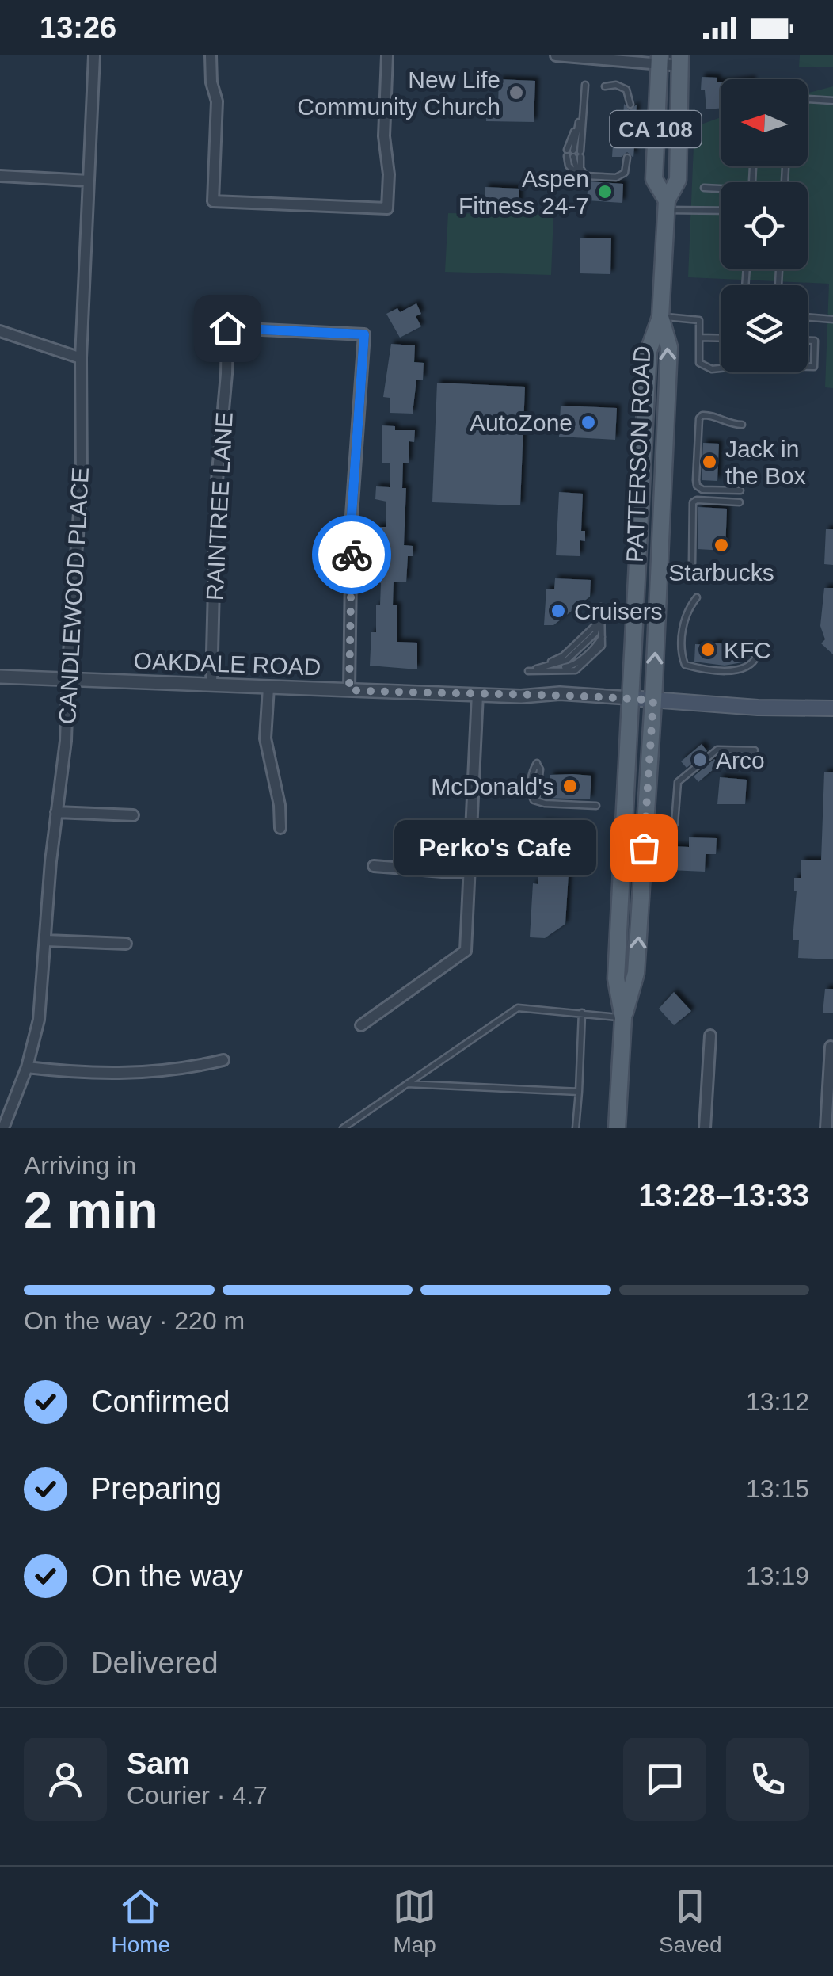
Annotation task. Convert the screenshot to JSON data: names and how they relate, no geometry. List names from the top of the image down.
{
  "streets": {
    "main road": ["CA 108", "PATTERSON ROAD", "OAKDALE ROAD"],
    "street": ["RAINTREE LANE", "CANDLEWOOD PLACE"]
  },
  "crossings": [
    ["PATTERSON ROAD", "OAKDALE ROAD"],
    ["RAINTREE LANE", "OAKDALE ROAD"],
    ["CANDLEWOOD PLACE", "OAKDALE ROAD"]
  ],
  "places": [
    "New Life Community Church",
    "Aspen Fitness 24-7",
    "AutoZone",
    "Jack in the Box",
    "Starbucks",
    "Cruisers",
    "KFC",
    "Arco",
    "McDonald's",
    "Perko's Cafe"
  ],
  "north": "left",
  "page": {
    "status": "13:26",
    "bubble": "Perko's Cafe",
    "heading": ["2 min", "Arriving in", "13:28–13:33"],
    "panel": ["Sam", "Courier · 4.7"],
    "bar": "On the way · 220 m",
    "list": [
      ["Confirmed", "13:12"],
      ["Preparing", "13:15"],
      ["On the way", "13:19"],
      "Delivered"
    ],
    "tabs": ["Home", "Map", "Saved"]
  }
}
